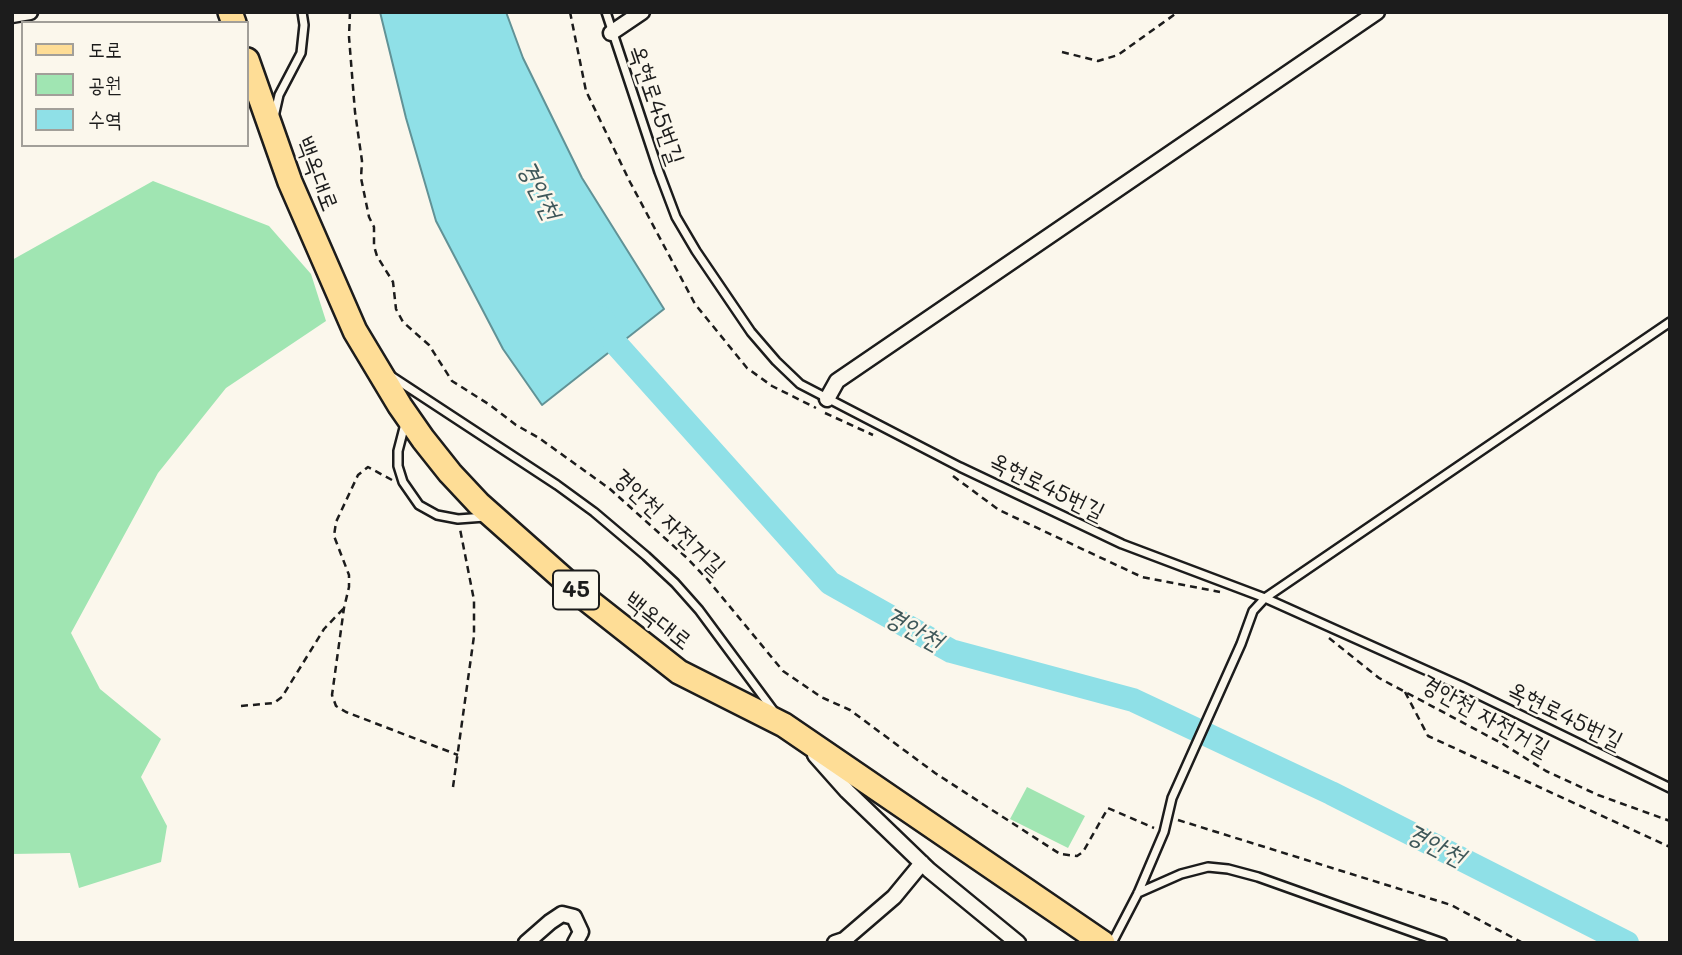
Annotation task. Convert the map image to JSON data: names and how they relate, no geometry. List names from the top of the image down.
{
  "streets": {
    "main road": ["백옥대로", "45"],
    "lane": ["옥현로45번길"],
    "path": ["경안천 자전거길"]
  },
  "water": ["경안천"],
  "legend": ["도로", "공원", "수역"]
}
